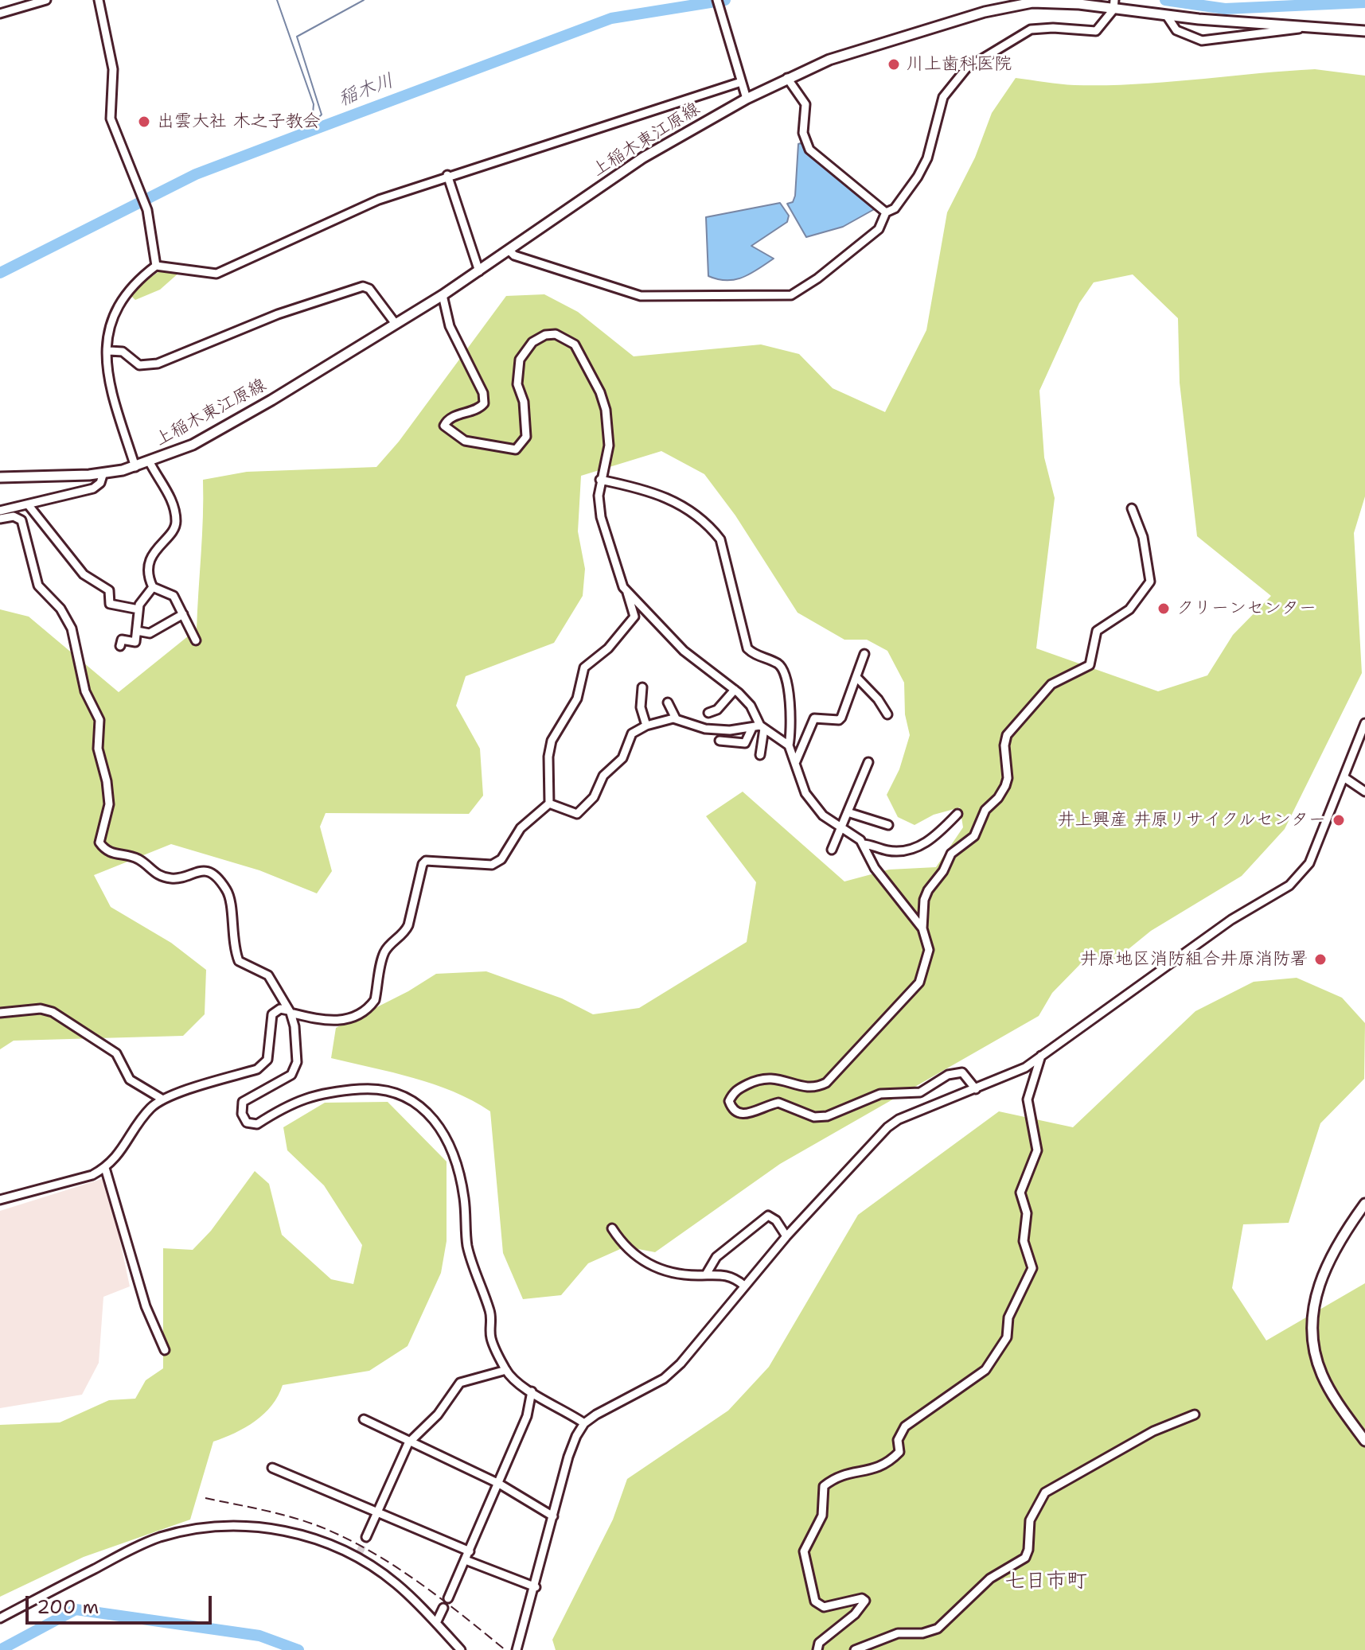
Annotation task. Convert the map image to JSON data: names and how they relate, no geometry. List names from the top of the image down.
{
  "streets": {
    "main road": ["上稲木東江原線"]
  },
  "districts": ["七日市町"],
  "water": ["稲木川"],
  "places": [
    "川上歯科医院",
    "出雲大社 木之子教会",
    "クリーンセンター",
    "井上興産 井原リサイクルセンター",
    "井原地区消防組合井原消防署"
  ],
  "scale_bar": "200 m"
}
